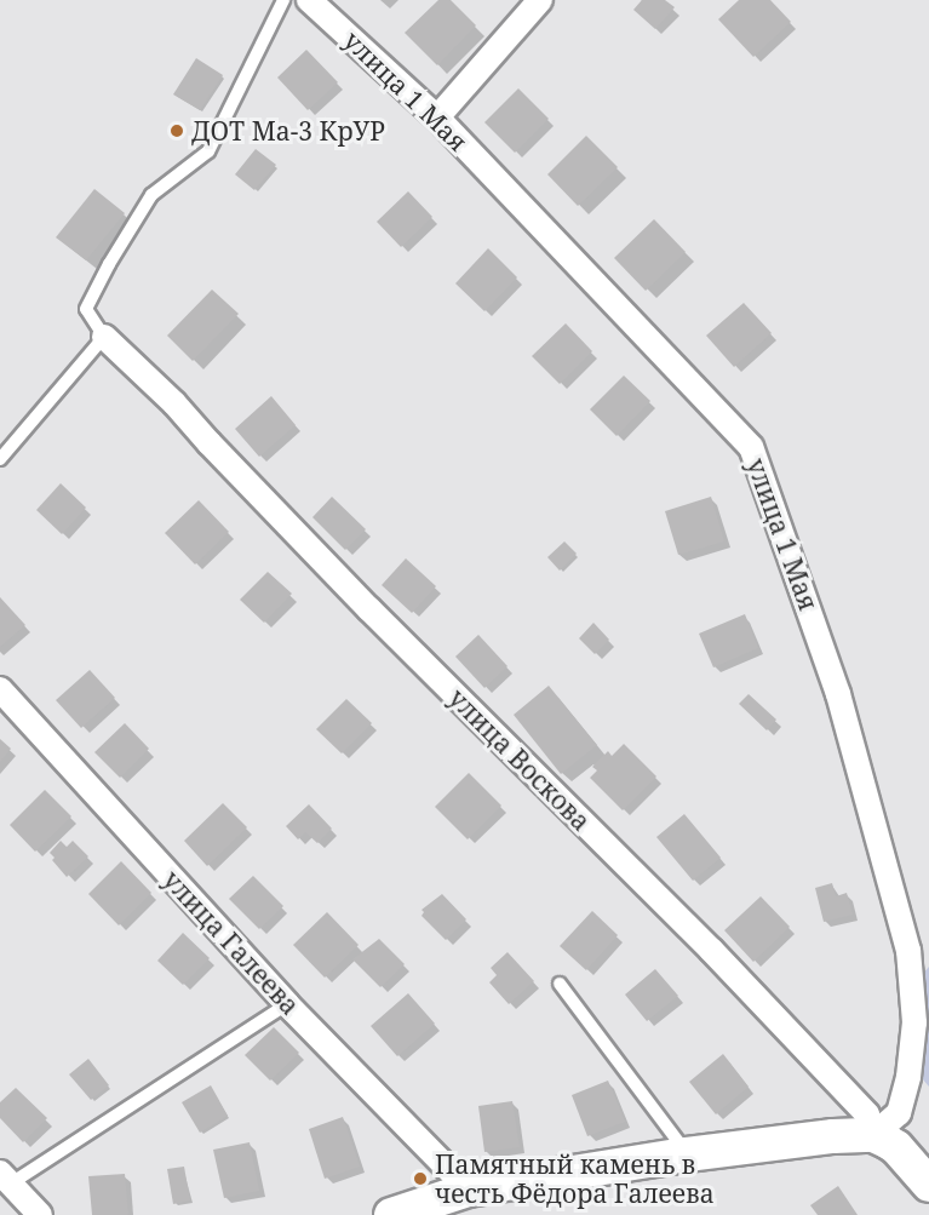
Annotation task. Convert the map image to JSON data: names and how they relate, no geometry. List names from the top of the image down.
{
  "streets": {
    "street": ["улица 1 Мая", "улица Воскова", "улица Галеева"]
  },
  "crossings": [
    ["улица 1 Мая", "улица Воскова"]
  ],
  "places": ["ДОТ Ма-3 КрУР", "Памятный камень в честь Фёдора Галеева"]
}
